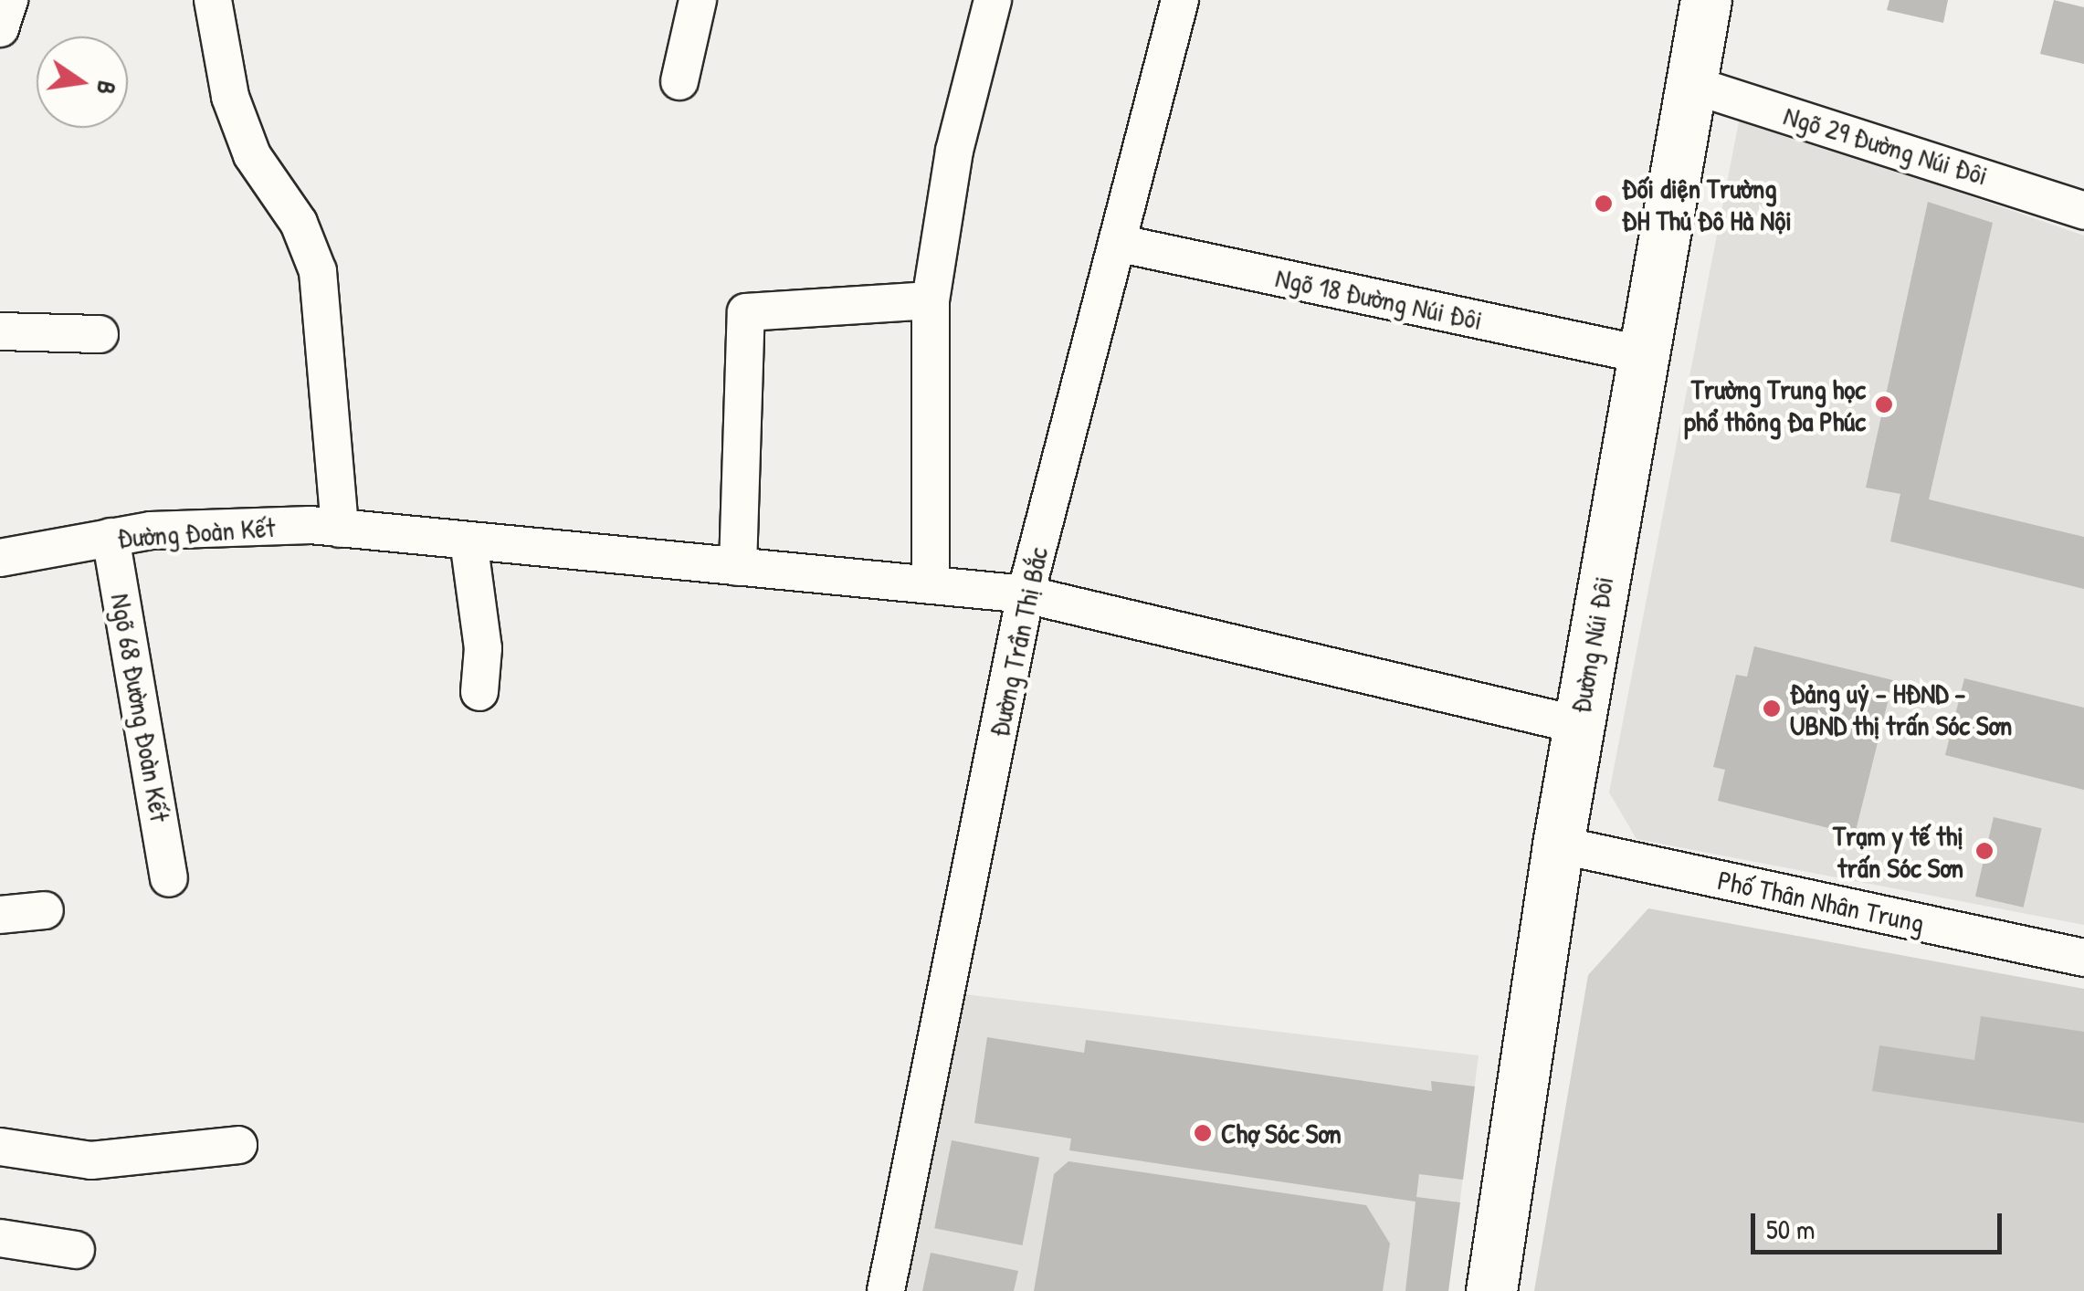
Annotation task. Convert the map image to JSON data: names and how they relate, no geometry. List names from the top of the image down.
{
  "streets": {
    "main road": ["Đường Núi Đôi"],
    "street": [
      "Ngõ 29 Đường Núi Đôi",
      "Ngõ 18 Đường Núi Đôi",
      "Đường Đoàn Kết",
      "Đường Trần Thị Bắc",
      "Ngõ 68 Đường Đoàn Kết",
      "Phố Thân Nhân Trung"
    ]
  },
  "crossings": [
    ["Ngõ 29 Đường Núi Đôi", "Đường Núi Đôi"],
    ["Ngõ 18 Đường Núi Đôi", "Đường Trần Thị Bắc"],
    ["Ngõ 18 Đường Núi Đôi", "Đường Núi Đôi"],
    ["Đường Đoàn Kết", "Đường Trần Thị Bắc"],
    ["Đường Đoàn Kết", "Đường Núi Đôi"],
    ["Đường Đoàn Kết", "Ngõ 68 Đường Đoàn Kết"],
    ["Đường Núi Đôi", "Phố Thân Nhân Trung"]
  ],
  "places": [
    "Đối diện Trường ĐH Thủ Đô Hà Nội",
    "Trường Trung học phổ thông Đa Phúc",
    "Đảng uỷ - HĐND - UBND thị trấn Sóc Sơn",
    "Trạm y tế thị trấn Sóc Sơn",
    "Chợ Sóc Sơn"
  ],
  "scale_bar": "50 m",
  "north": "right"
}
